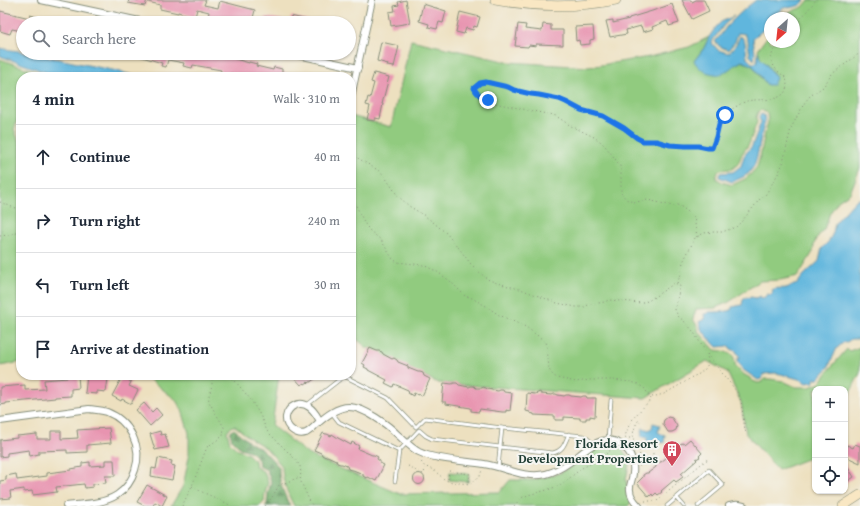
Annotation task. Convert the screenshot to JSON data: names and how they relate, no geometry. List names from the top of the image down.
{
  "places": {
    "building": ["Florida Resort Development Properties"]
  },
  "north": "bottom left",
  "page": {
    "search": "Search here",
    "heading": ["4 min", "Walk · 310 m"],
    "list": [
      ["Continue", "40 m"],
      ["Turn right", "240 m"],
      ["Turn left", "30 m"],
      "Arrive at destination"
    ],
    "map_buttons": ["+", "−"]
  }
}
